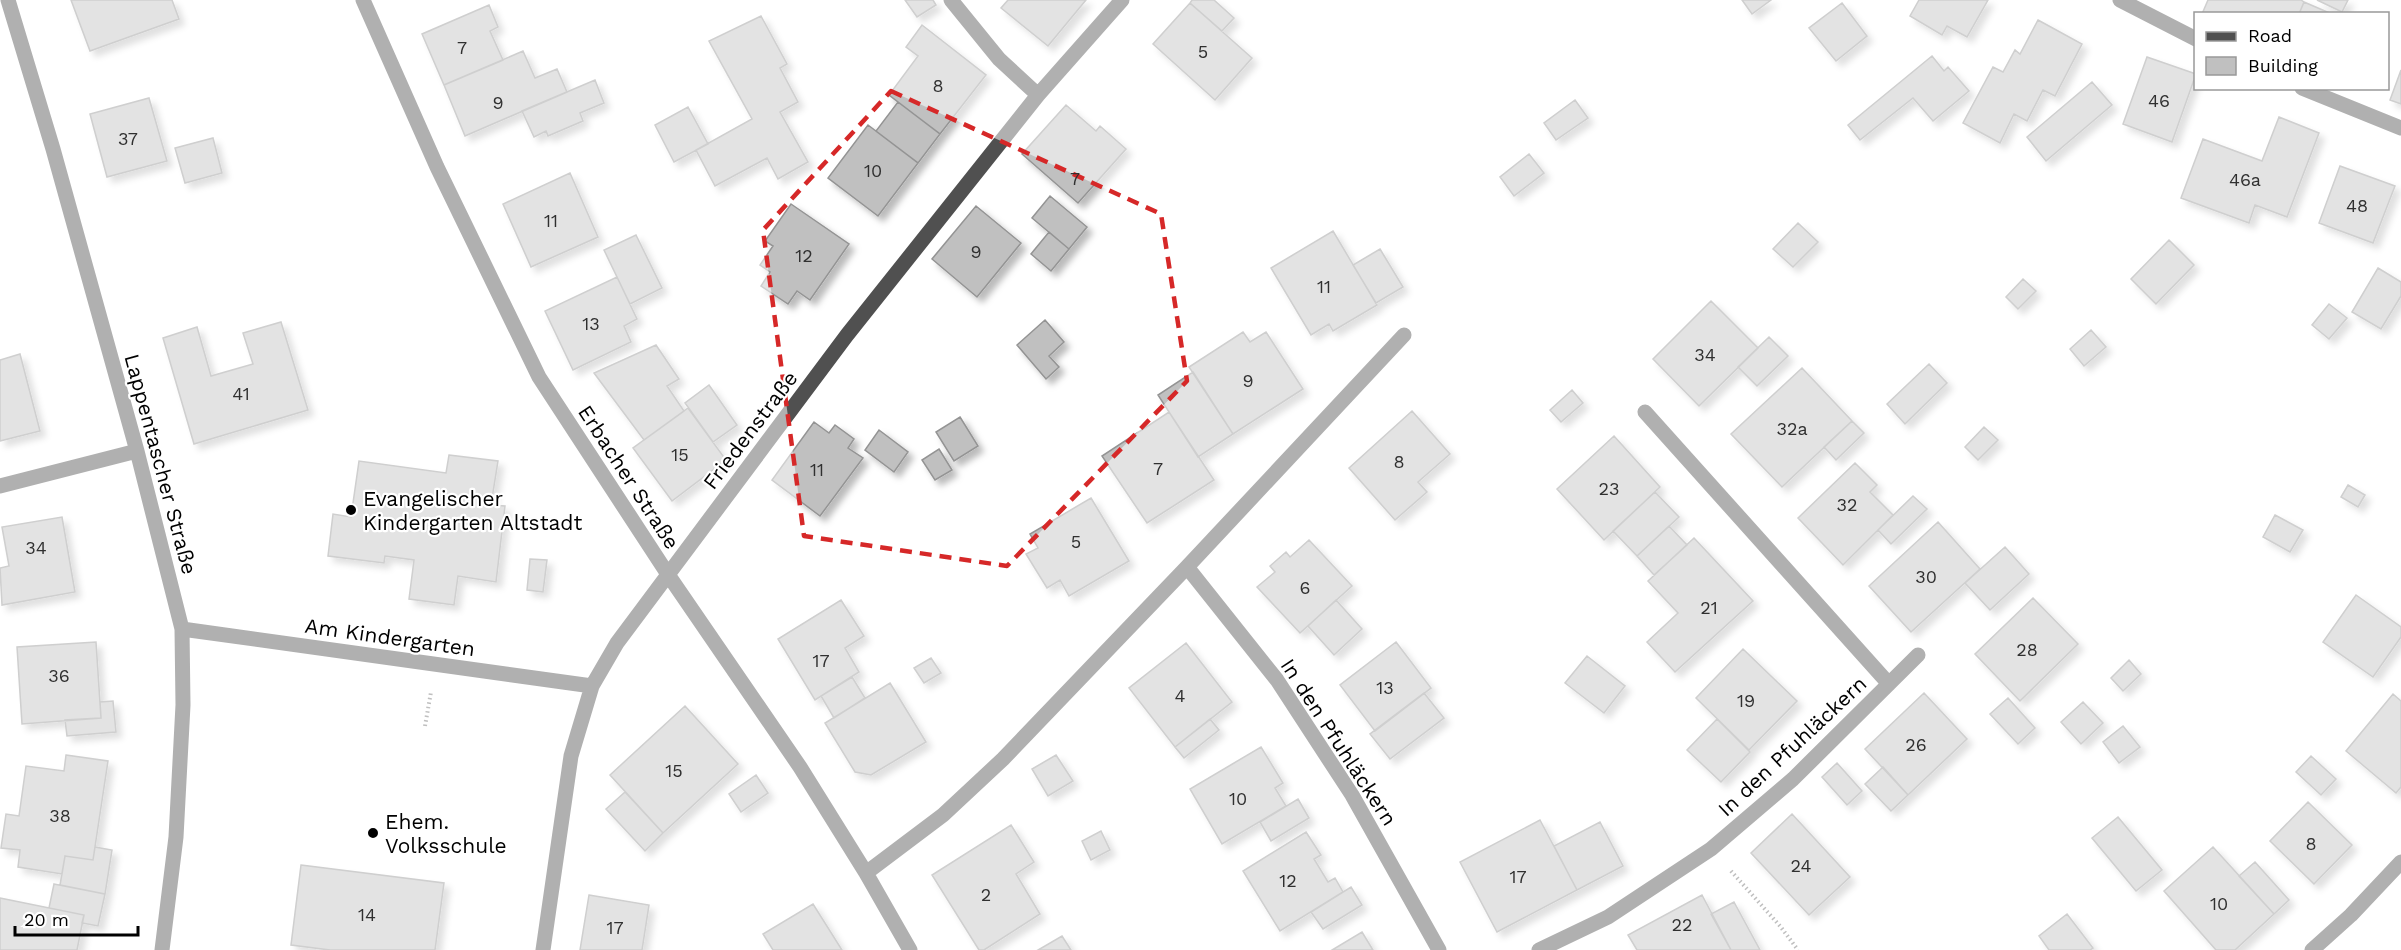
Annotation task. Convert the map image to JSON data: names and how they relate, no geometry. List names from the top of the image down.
{
  "streets": {
    "street": [
      "Friedenstraße",
      "Lappentascher Straße",
      "Erbacher Straße",
      "Am Kindergarten",
      "In den Pfuhläckern"
    ]
  },
  "crossings": [
    ["Friedenstraße", "Erbacher Straße"],
    ["Friedenstraße", "Am Kindergarten"],
    ["Lappentascher Straße", "Am Kindergarten"]
  ],
  "places": ["Evangelischer Kindergarten Altstadt", "Ehem. Volksschule"],
  "house_numbers": [
    "7",
    "5",
    "8",
    "46",
    "9",
    "37",
    "10",
    "7",
    "46a",
    "48",
    "11",
    "9",
    "12",
    "11",
    "13",
    "34",
    "9",
    "41",
    "32a",
    "15",
    "8",
    "7",
    "11",
    "23",
    "32",
    "5",
    "34",
    "30",
    "6",
    "21",
    "28",
    "17",
    "36",
    "13",
    "4",
    "19",
    "26",
    "15",
    "10",
    "38",
    "8",
    "24",
    "17",
    "12",
    "2",
    "10",
    "14",
    "22",
    "17"
  ],
  "legend": ["Road", "Building"],
  "scale_bar": "20 m"
}
